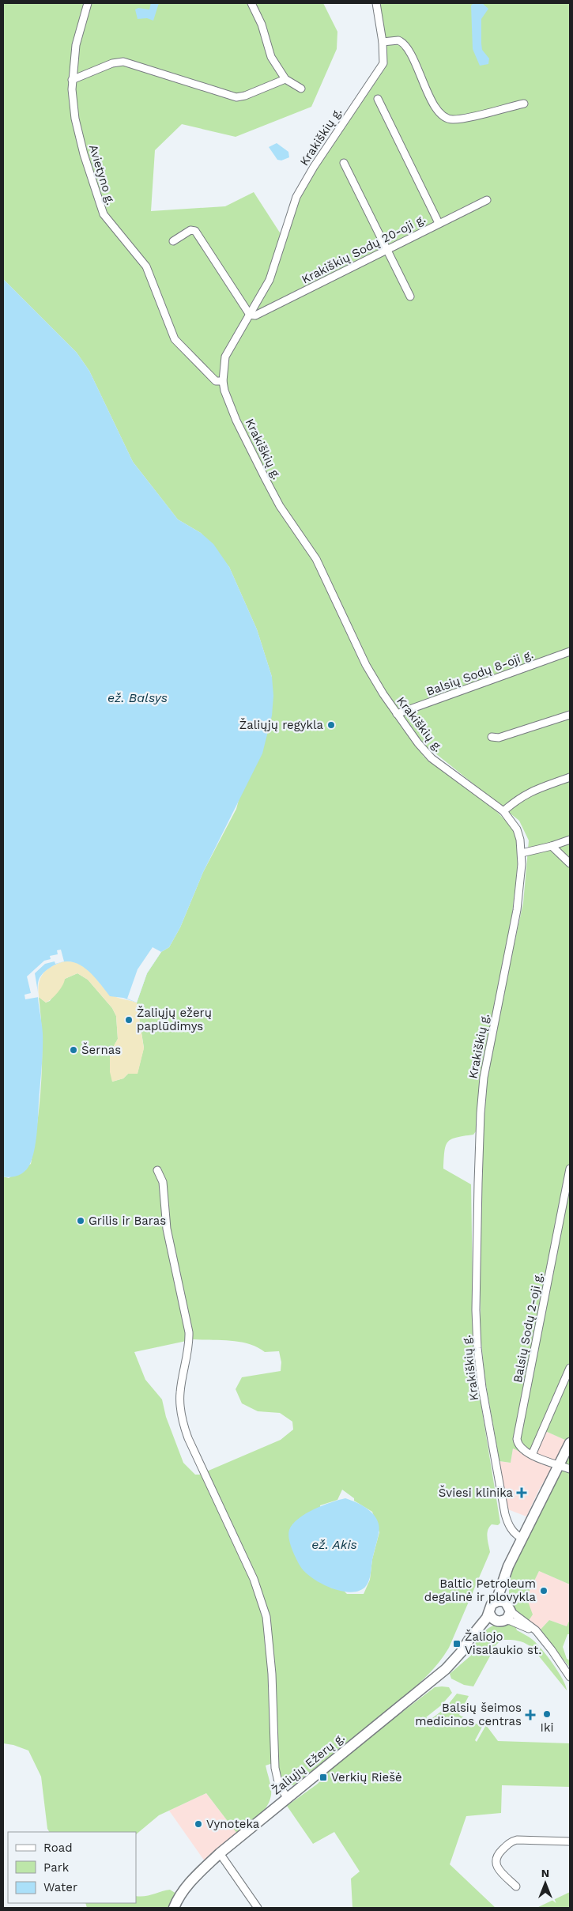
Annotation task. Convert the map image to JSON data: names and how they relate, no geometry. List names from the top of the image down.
{
  "streets": {
    "main road": ["Žaliųjų Ežerų g."],
    "street": [
      "Krakiškių g.",
      "Avietyno g.",
      "Krakiškių Sodų 20-oji g.",
      "Balsių Sodų 8-oji g.",
      "Balsių Sodų 2-oji g."
    ]
  },
  "crossings": [
    ["Krakiškių g.", "Avietyno g."],
    ["Krakiškių g.", "Krakiškių Sodų 20-oji g."],
    ["Krakiškių g.", "Balsių Sodų 8-oji g."]
  ],
  "water": ["ež. Balsys", "ež. Akis"],
  "places": {
    "other": [
      "Žaliųjų regykla",
      "Žaliųjų ežerų paplūdimys",
      "Šernas",
      "Grilis ir Baras",
      "Baltic Petroleum degalinė ir plovykla",
      "Iki",
      "Vynoteka"
    ],
    "health": ["Šviesi klinika", "Balsių šeimos medicinos centras"],
    "transit": ["Žaliojo Visalaukio st.", "Verkių Riešė"]
  },
  "legend": ["Road", "Park", "Water"],
  "north": "top"
}
